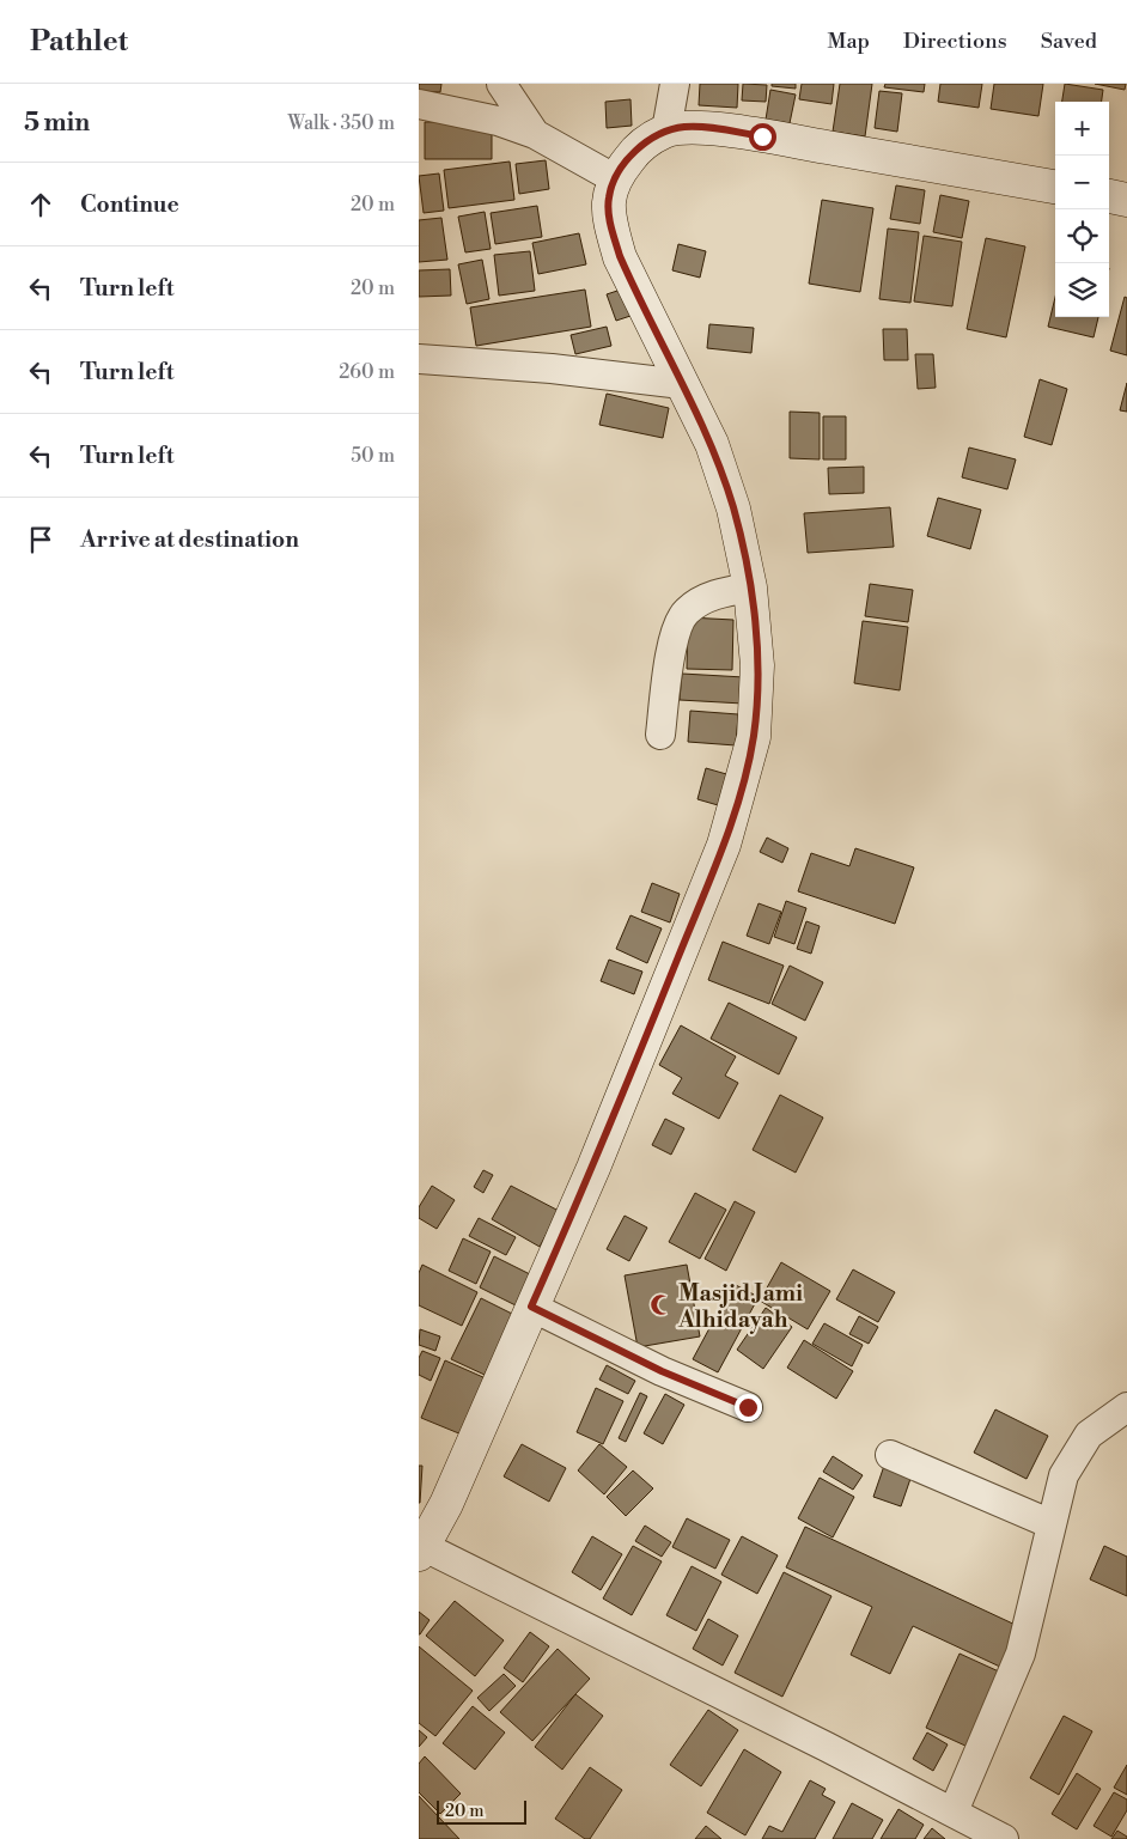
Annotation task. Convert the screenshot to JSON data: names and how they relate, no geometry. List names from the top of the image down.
{
  "places": {
    "mosque": ["Masjid Jami Alhidayah"]
  },
  "scale_bar": "20 m",
  "page": {
    "header": "Pathlet",
    "nav": ["Map", "Directions", "Saved"],
    "heading": ["5 min", "Walk · 350 m"],
    "map_buttons": ["+", "−"],
    "list": [
      ["Continue", "20 m"],
      ["Turn left", "20 m"],
      ["Turn left", "260 m"],
      ["Turn left", "50 m"],
      "Arrive at destination"
    ],
    "scale": "20 m"
  }
}
